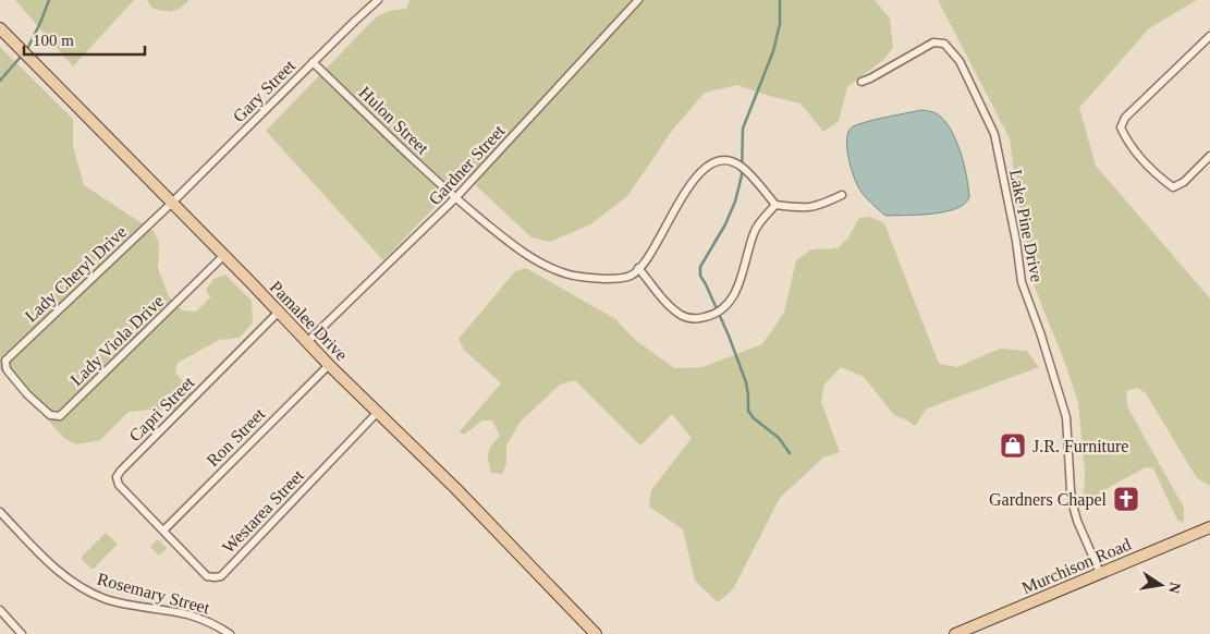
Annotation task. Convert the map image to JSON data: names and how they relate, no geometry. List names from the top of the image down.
{
  "streets": {
    "main road": ["Pamalee Drive", "Murchison Road"],
    "street": [
      "Gary Street",
      "Hulon Street",
      "Gardner Street",
      "Lake Pine Drive",
      "Lady Cheryl Drive",
      "Lady Viola Drive",
      "Capri Street",
      "Ron Street",
      "Westarea Street",
      "Rosemary Street"
    ]
  },
  "crossings": [
    ["Gary Street", "Hulon Street"],
    ["Gary Street", "Lady Cheryl Drive"],
    ["Gary Street", "Pamalee Drive"],
    ["Hulon Street", "Gardner Street"],
    ["Gardner Street", "Pamalee Drive"],
    ["Lake Pine Drive", "Murchison Road"],
    ["Lady Cheryl Drive", "Pamalee Drive"],
    ["Lady Cheryl Drive", "Lady Viola Drive"],
    ["Pamalee Drive", "Lady Viola Drive"],
    ["Pamalee Drive", "Capri Street"],
    ["Pamalee Drive", "Ron Street"],
    ["Pamalee Drive", "Westarea Street"],
    ["Capri Street", "Ron Street"],
    ["Capri Street", "Westarea Street"],
    ["Ron Street", "Westarea Street"]
  ],
  "places": {
    "shop": ["J.R. Furniture"],
    "church": ["Gardners Chapel"]
  },
  "scale_bar": "100 m",
  "north": "right"
}
